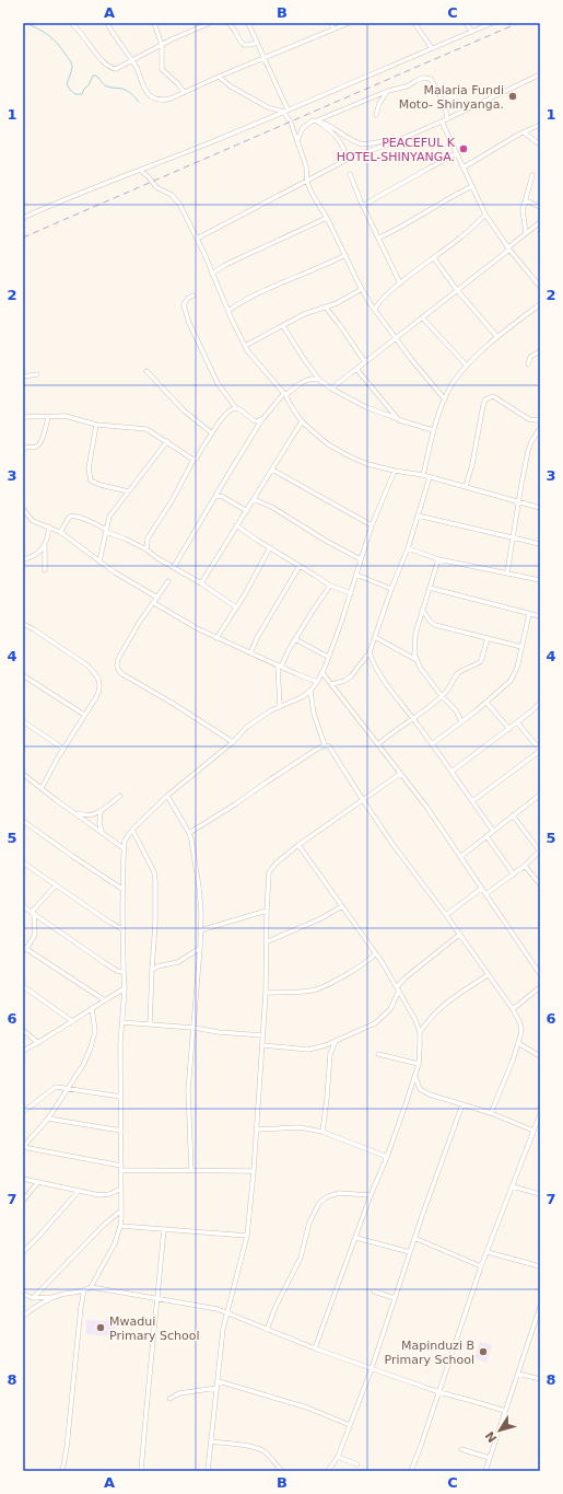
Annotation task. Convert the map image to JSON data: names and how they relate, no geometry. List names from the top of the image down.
{
  "places": [
    "Malaria Fundi Moto- Shinyanga.",
    "PEACEFUL K HOTEL-SHINYANGA.",
    "Mwadui Primary School",
    "Mapinduzi B Primary School"
  ],
  "north": "bottom left",
  "grid": {
    "columns": ["A", "B", "C"],
    "rows": [
      "1",
      "2",
      "3",
      "4",
      "5",
      "6",
      "7",
      "8"
    ]
  }
}
